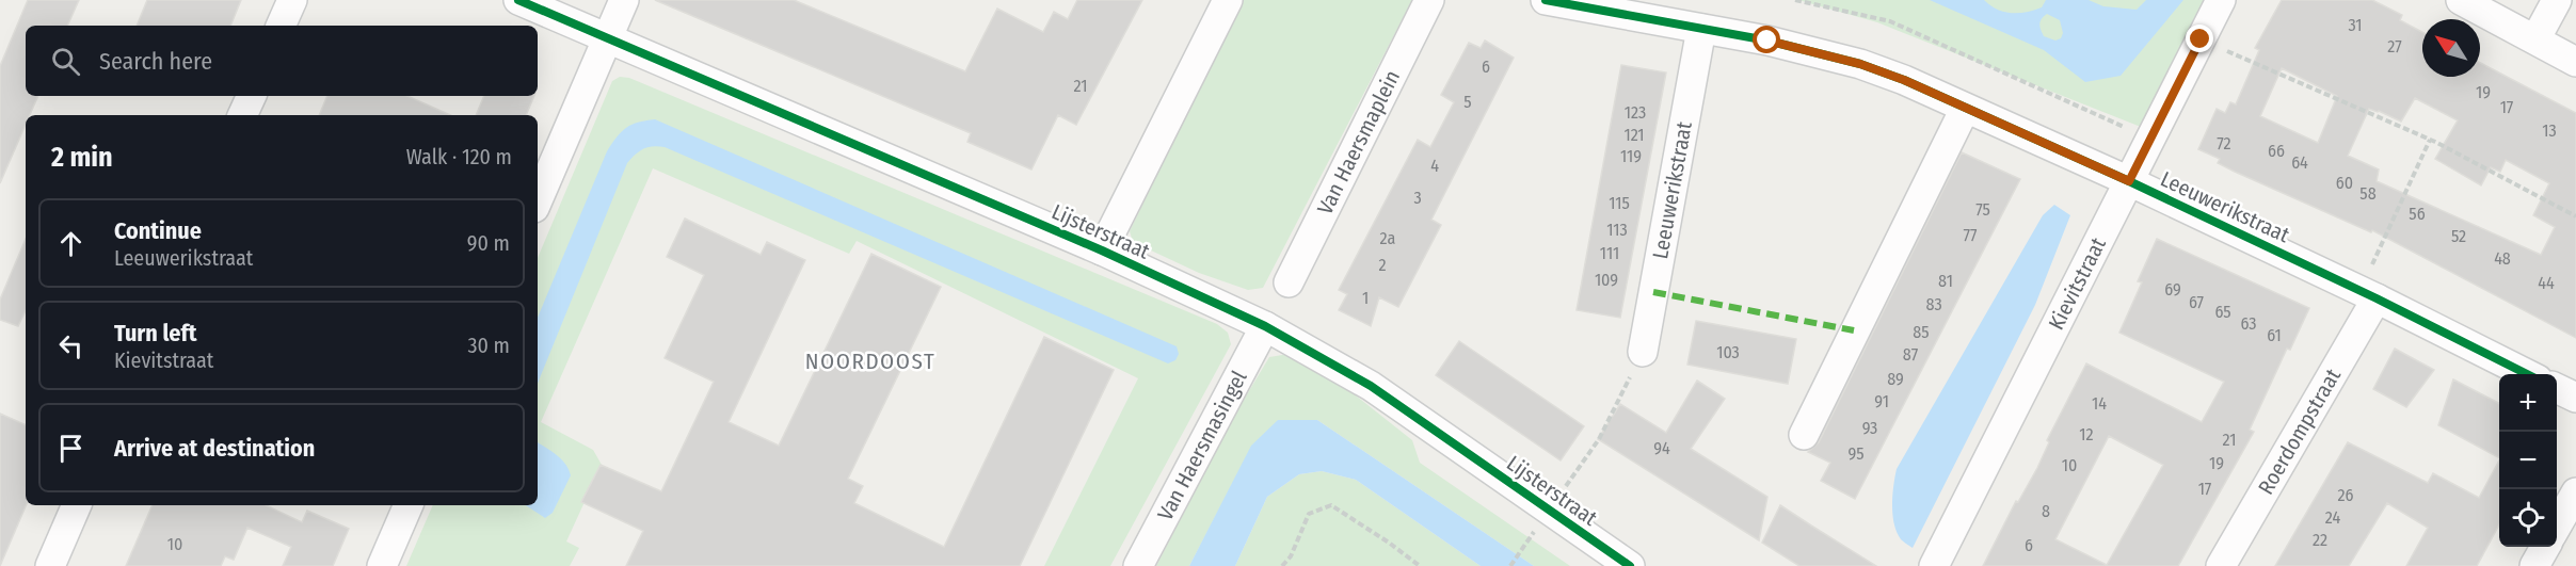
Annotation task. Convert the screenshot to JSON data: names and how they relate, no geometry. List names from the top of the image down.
{
  "streets": {
    "street": [
      "Van Haersmaplein",
      "Leeuwerikstraat",
      "Lijsterstraat",
      "Kievitstraat",
      "Roerdompstraat",
      "Van Haersmasingel"
    ]
  },
  "crossings": [
    ["Leeuwerikstraat", "Kievitstraat"],
    ["Leeuwerikstraat", "Roerdompstraat"],
    ["Lijsterstraat", "Van Haersmasingel"]
  ],
  "districts": ["NOORDOOST"],
  "house_numbers": [
    "31",
    "27",
    "6",
    "21",
    "19",
    "5",
    "17",
    "123",
    "13",
    "121",
    "72",
    "66",
    "119",
    "64",
    "4",
    "60",
    "58",
    "3",
    "115",
    "75",
    "56",
    "113",
    "77",
    "52",
    "2a",
    "111",
    "48",
    "2",
    "109",
    "81",
    "44",
    "69",
    "1",
    "67",
    "83",
    "65",
    "63",
    "85",
    "61",
    "103",
    "87",
    "89",
    "91",
    "14",
    "93",
    "12",
    "21",
    "94",
    "95",
    "19",
    "10",
    "17",
    "26",
    "8",
    "24",
    "22",
    "10",
    "6"
  ],
  "north": "top left",
  "page": {
    "search": "Search here",
    "heading": ["2 min", "Walk · 120 m"],
    "list": [
      ["Continue", "Leeuwerikstraat", "90 m"],
      ["Turn left", "Kievitstraat", "30 m"],
      "Arrive at destination"
    ],
    "map_buttons": ["+", "−"]
  }
}
